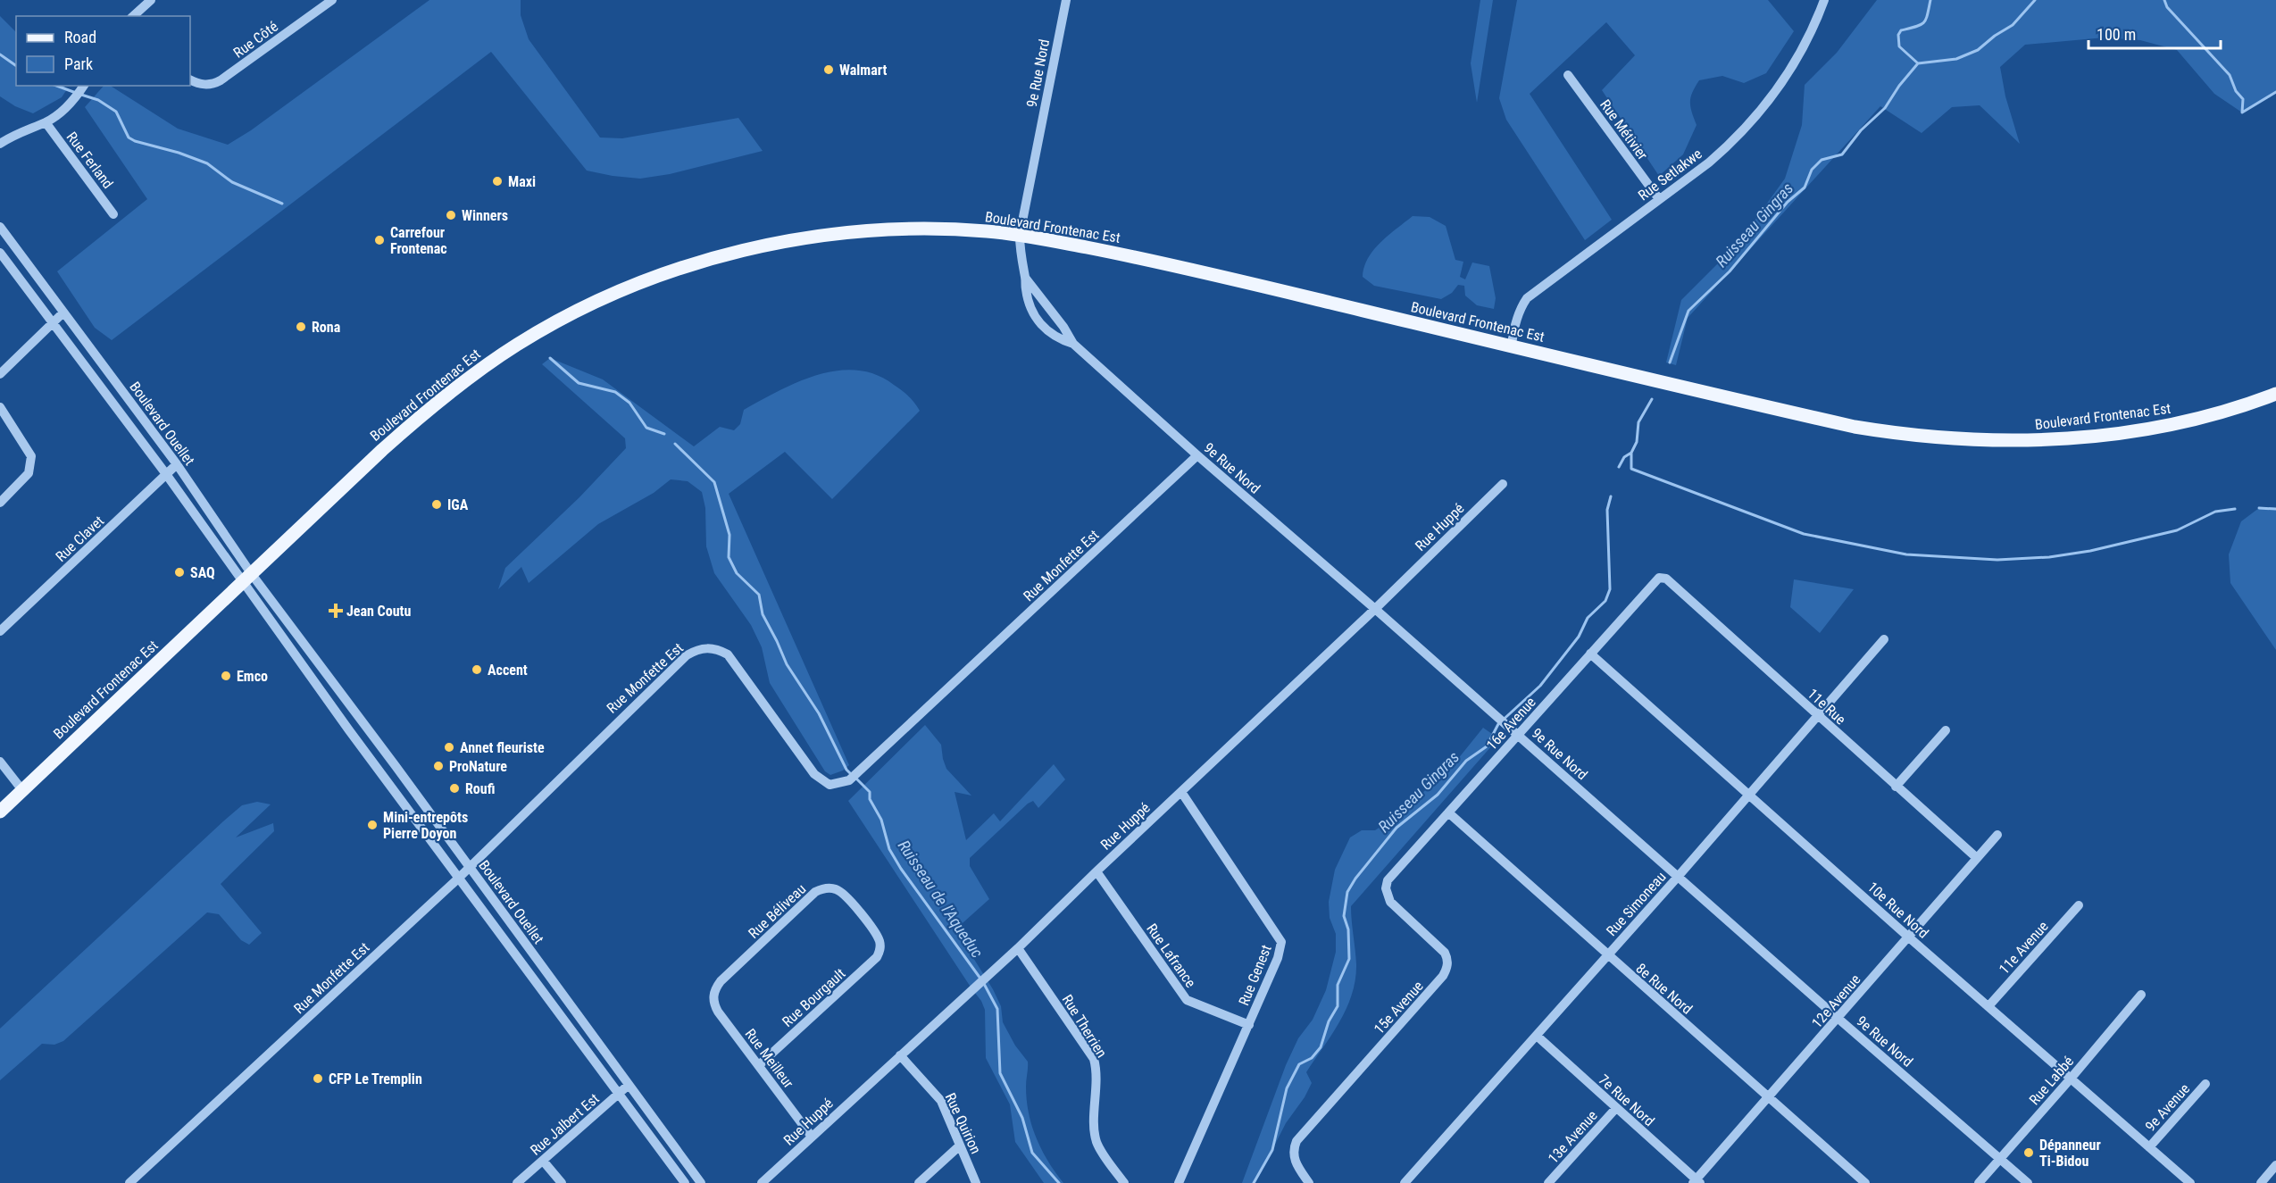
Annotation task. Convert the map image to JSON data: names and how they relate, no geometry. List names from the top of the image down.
{
  "streets": {
    "main road": ["Boulevard Frontenac Est"],
    "street": [
      "Rue Côté",
      "9e Rue Nord",
      "Rue Métivier",
      "Rue Ferland",
      "Rue Setlakwe",
      "Boulevard Ouellet",
      "Rue Huppé",
      "Rue Clavet",
      "Rue Monfette Est",
      "11e Rue",
      "16e Avenue",
      "Rue Simoneau",
      "10e Rue Nord",
      "Rue Béliveau",
      "11e Avenue",
      "Rue Lafrance",
      "Rue Genest",
      "8e Rue Nord",
      "Rue Bourgault",
      "12e Avenue",
      "15e Avenue",
      "Rue Therrien",
      "Rue Meilleur",
      "Rue Labbé",
      "7e Rue Nord",
      "9e Avenue",
      "Rue Quirion",
      "Rue Jalbert Est",
      "13e Avenue"
    ]
  },
  "crossings": [
    ["9e Rue Nord", "Boulevard Frontenac Est"],
    ["9e Rue Nord", "Rue Huppé"],
    ["9e Rue Nord", "Rue Monfette Est"],
    ["9e Rue Nord", "16e Avenue"],
    ["9e Rue Nord", "Rue Simoneau"],
    ["9e Rue Nord", "12e Avenue"],
    ["9e Rue Nord", "Rue Labbé"],
    ["Rue Métivier", "Rue Setlakwe"],
    ["Rue Setlakwe", "Boulevard Frontenac Est"],
    ["Boulevard Frontenac Est", "Boulevard Ouellet"],
    ["Boulevard Ouellet", "Rue Clavet"],
    ["Boulevard Ouellet", "Rue Monfette Est"],
    ["Boulevard Ouellet", "Rue Jalbert Est"],
    ["Rue Huppé", "Rue Lafrance"],
    ["Rue Huppé", "Rue Genest"],
    ["Rue Huppé", "Rue Therrien"],
    ["Rue Huppé", "Rue Meilleur"],
    ["Rue Huppé", "Rue Quirion"],
    ["11e Rue", "16e Avenue"],
    ["11e Rue", "Rue Simoneau"],
    ["11e Rue", "12e Avenue"],
    ["16e Avenue", "10e Rue Nord"],
    ["16e Avenue", "8e Rue Nord"],
    ["16e Avenue", "15e Avenue"],
    ["Rue Simoneau", "10e Rue Nord"],
    ["Rue Simoneau", "8e Rue Nord"],
    ["Rue Simoneau", "7e Rue Nord"],
    ["10e Rue Nord", "11e Avenue"],
    ["10e Rue Nord", "12e Avenue"],
    ["10e Rue Nord", "Rue Labbé"],
    ["10e Rue Nord", "9e Avenue"],
    ["Rue Béliveau", "Rue Bourgault"],
    ["Rue Béliveau", "Rue Meilleur"],
    ["Rue Lafrance", "Rue Genest"],
    ["8e Rue Nord", "12e Avenue"],
    ["Rue Bourgault", "Rue Meilleur"],
    ["12e Avenue", "7e Rue Nord"],
    ["7e Rue Nord", "13e Avenue"]
  ],
  "water": ["Ruisseau Gingras", "Ruisseau de l'Aqueduc"],
  "places": {
    "other": [
      "Walmart",
      "Maxi",
      "Winners",
      "Carrefour Frontenac",
      "Rona",
      "IGA",
      "SAQ",
      "Accent",
      "Emco",
      "Annet fleuriste",
      "ProNature",
      "Roufi",
      "Mini-entrepôts Pierre Doyon",
      "CFP Le Tremplin",
      "Dépanneur Ti-Bidou"
    ],
    "health": ["Jean Coutu"]
  },
  "legend": ["Road", "Park"],
  "scale_bar": "100 m"
}
